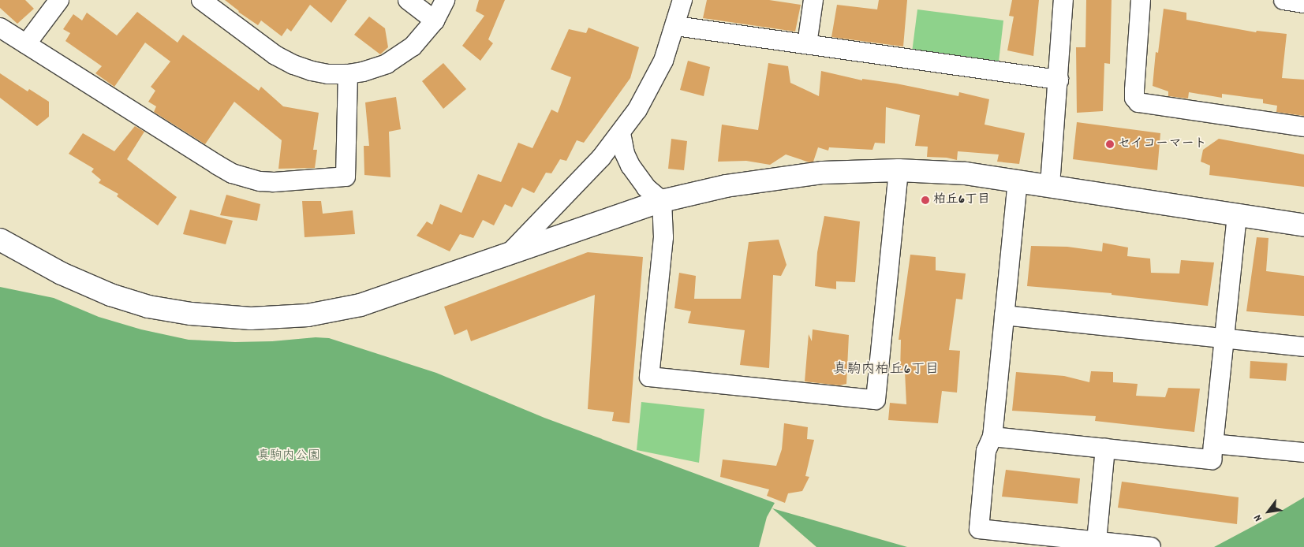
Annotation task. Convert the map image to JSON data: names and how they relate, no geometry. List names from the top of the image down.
{
  "districts": ["真駒内柏丘6丁目"],
  "parks": ["真駒内公園"],
  "places": ["セイコーマート", "柏丘6丁目"],
  "north": "bottom left"
}
